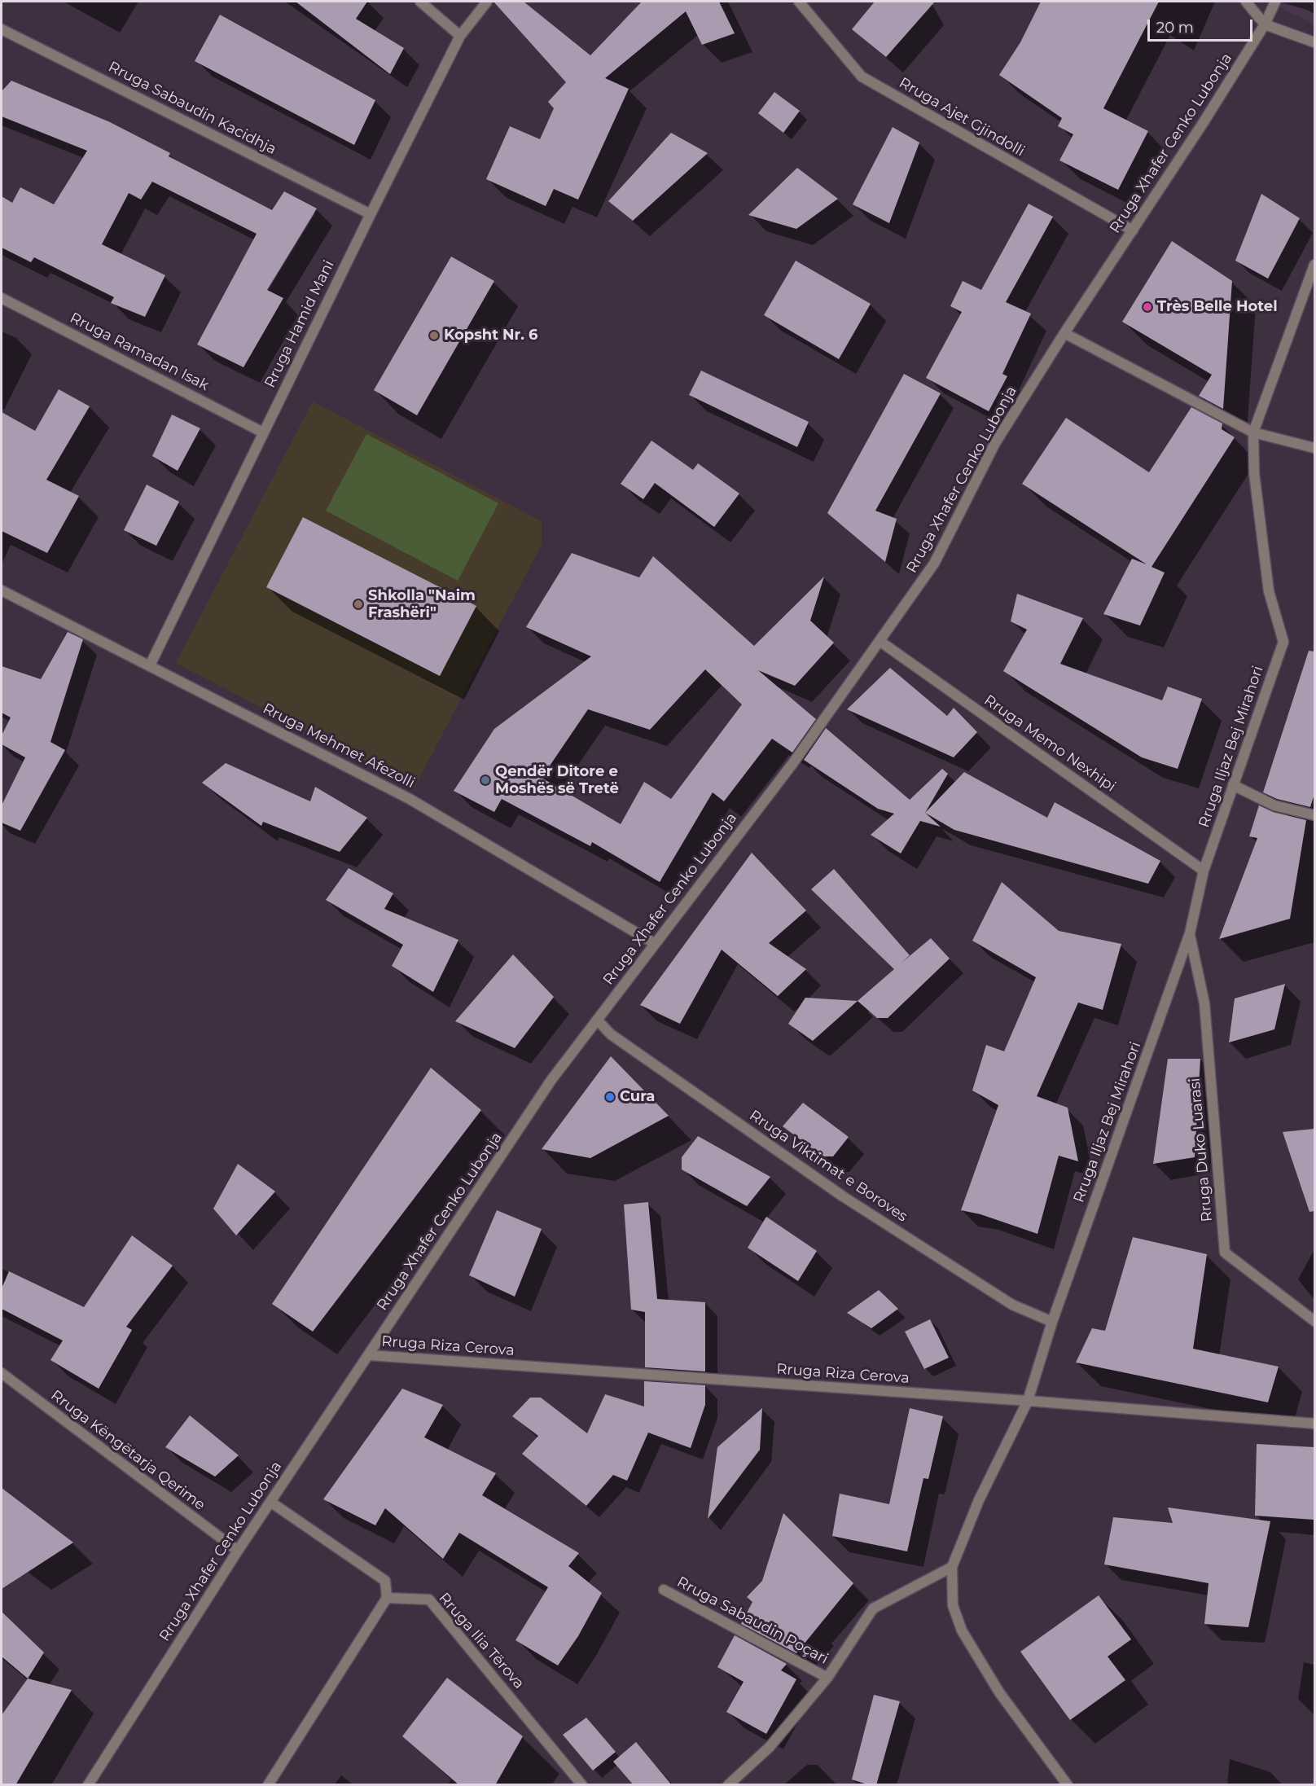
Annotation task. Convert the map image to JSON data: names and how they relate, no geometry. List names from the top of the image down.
{
  "streets": {
    "street": [
      "Rruga Sabaudin Kacidhja",
      "Rruga Ajet Gjindolli",
      "Rruga Xhafer Cenko Lubonja",
      "Rruga Hamid Mani",
      "Rruga Ramadan Isak",
      "Rruga Memo Nexhipi",
      "Rruga Mehmet Afezolli",
      "Rruga Iljaz Bej Mirahori",
      "Rruga Duko Luarasi",
      "Rruga Viktimat e Boroves",
      "Rruga Riza Cerova",
      "Rruga Këngëtarja Qerime",
      "Rruga Sabaudin Poçari",
      "Rruga Ilia Tërova"
    ]
  },
  "crossings": [
    ["Rruga Sabaudin Kacidhja", "Rruga Hamid Mani"],
    ["Rruga Ajet Gjindolli", "Rruga Xhafer Cenko Lubonja"],
    ["Rruga Xhafer Cenko Lubonja", "Rruga Memo Nexhipi"],
    ["Rruga Xhafer Cenko Lubonja", "Rruga Mehmet Afezolli"],
    ["Rruga Xhafer Cenko Lubonja", "Rruga Viktimat e Boroves"],
    ["Rruga Xhafer Cenko Lubonja", "Rruga Riza Cerova"],
    ["Rruga Xhafer Cenko Lubonja", "Rruga Këngëtarja Qerime"],
    ["Rruga Hamid Mani", "Rruga Ramadan Isak"],
    ["Rruga Hamid Mani", "Rruga Mehmet Afezolli"],
    ["Rruga Memo Nexhipi", "Rruga Iljaz Bej Mirahori"],
    ["Rruga Iljaz Bej Mirahori", "Rruga Duko Luarasi"],
    ["Rruga Iljaz Bej Mirahori", "Rruga Viktimat e Boroves"],
    ["Rruga Iljaz Bej Mirahori", "Rruga Riza Cerova"]
  ],
  "places": [
    "Très Belle Hotel",
    "Kopsht Nr. 6",
    "Shkolla \"Naim Frashëri\"",
    "Qendër Ditore e Moshës së Tretë",
    "Cura"
  ],
  "scale_bar": "20 m"
}
